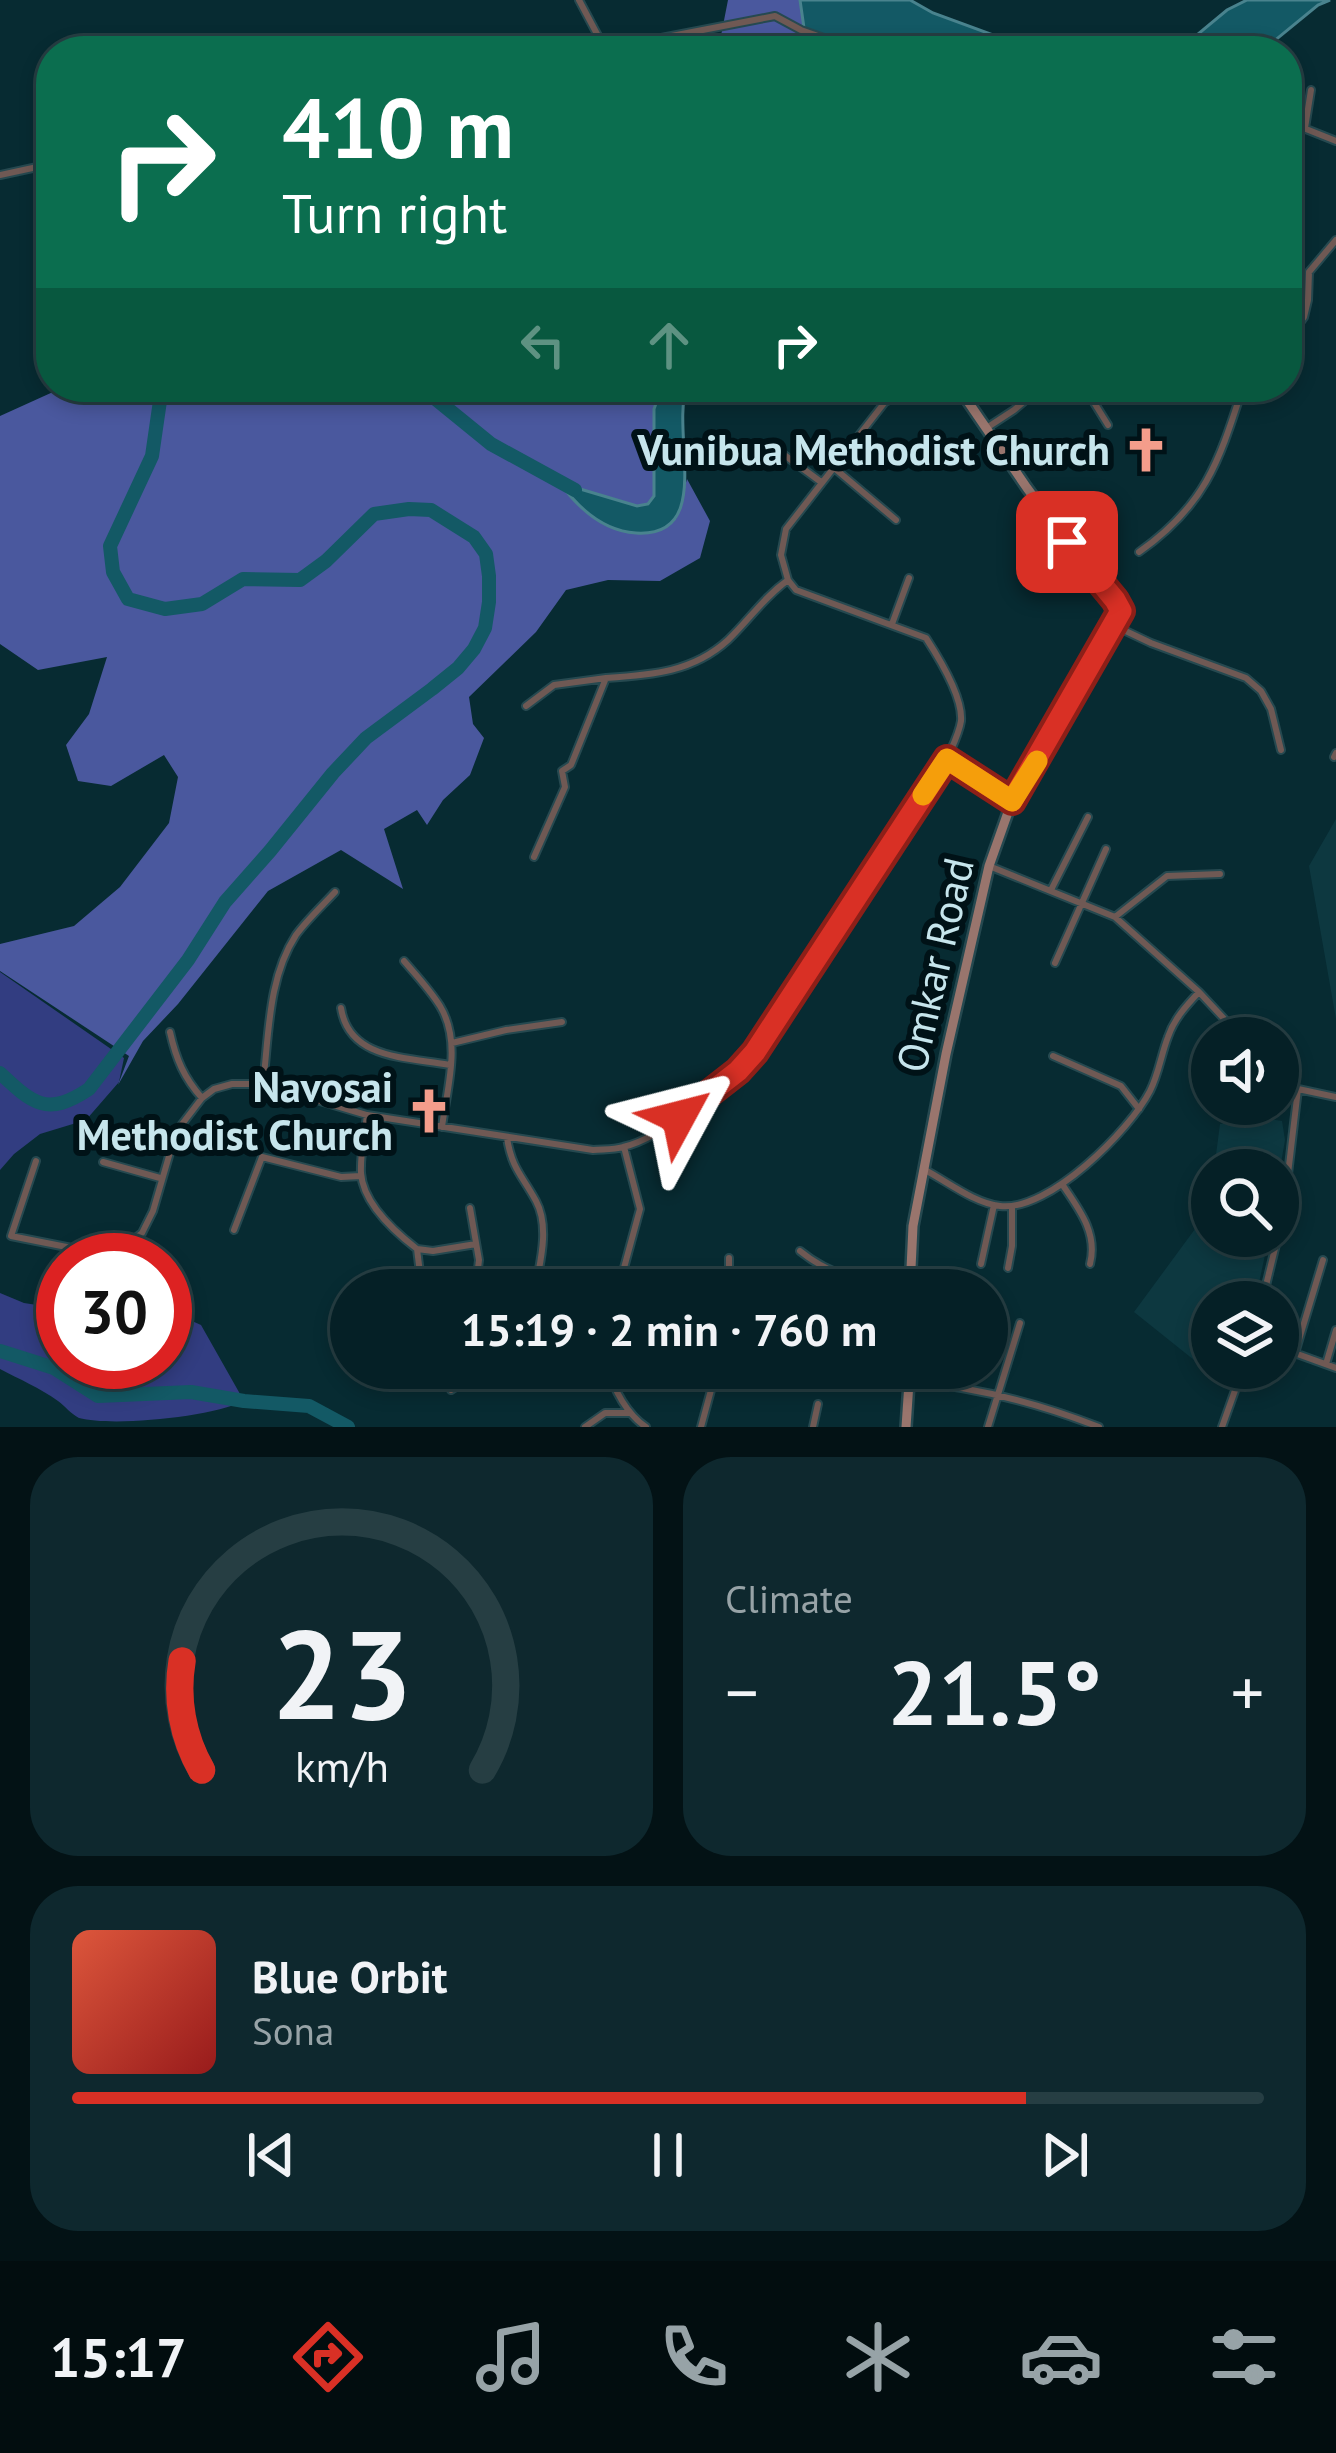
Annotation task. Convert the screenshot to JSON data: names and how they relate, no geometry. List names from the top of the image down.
{
  "streets": {
    "street": ["Omkar Road"]
  },
  "places": {
    "church": ["Vunibua Methodist Church", "Navosai Methodist Church"]
  },
  "page": {
    "turn": ["410 m", "Turn right"],
    "limit": "30",
    "trip": "15:19 · 2 min · 760 m",
    "tile": "Climate",
    "heat": ["−", "21.5°", "+"],
    "song": ["Blue Orbit", "Sona"],
    "tabs": "15:17",
    "gauge": ["23", "km/h"]
  }
}
